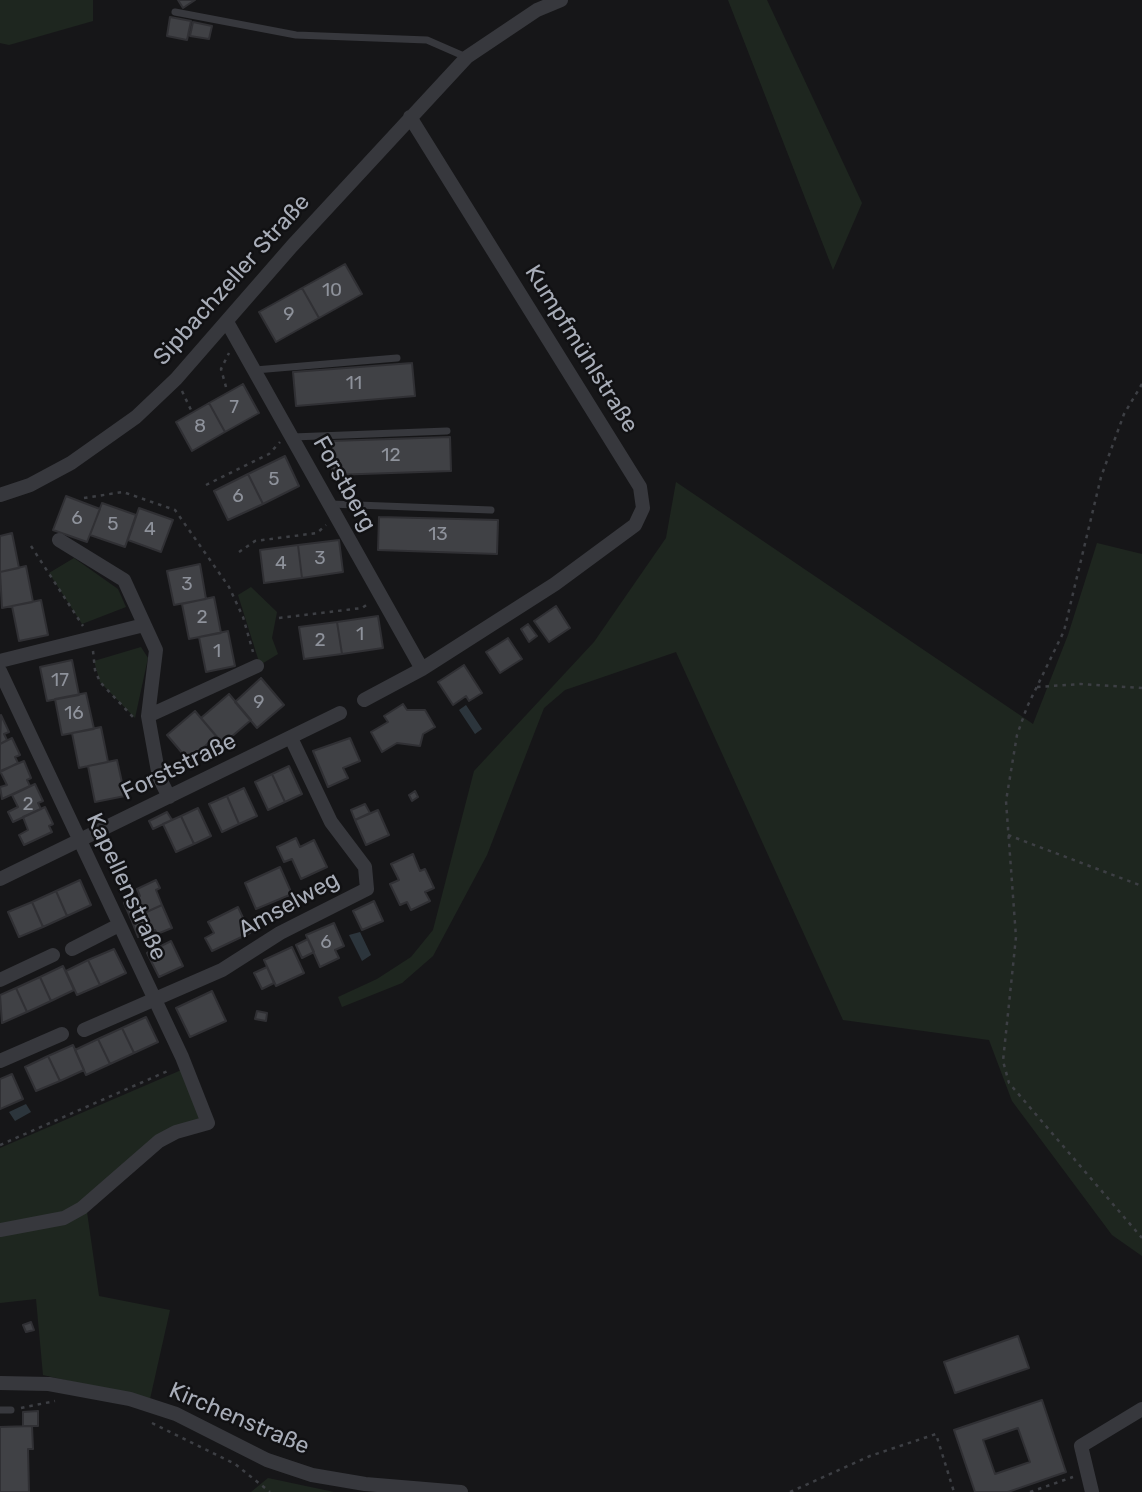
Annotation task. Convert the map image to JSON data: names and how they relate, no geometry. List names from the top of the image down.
{
  "streets": {
    "street": [
      "Sipbachzeller Straße",
      "Kumpfmühlstraße",
      "Forstberg",
      "Forststraße",
      "Kapellenstraße",
      "Amselweg",
      "Kirchenstraße"
    ]
  },
  "crossings": [
    ["Sipbachzeller Straße", "Kumpfmühlstraße"],
    ["Sipbachzeller Straße", "Forstberg"],
    ["Kumpfmühlstraße", "Forstberg"],
    ["Forststraße", "Kapellenstraße"],
    ["Forststraße", "Amselweg"],
    ["Kapellenstraße", "Amselweg"]
  ],
  "house_numbers": [
    "10",
    "9",
    "11",
    "7",
    "8",
    "12",
    "5",
    "6",
    "6",
    "5",
    "4",
    "13",
    "3",
    "4",
    "3",
    "2",
    "1",
    "2",
    "1",
    "17",
    "9",
    "16",
    "2",
    "6"
  ]
}
